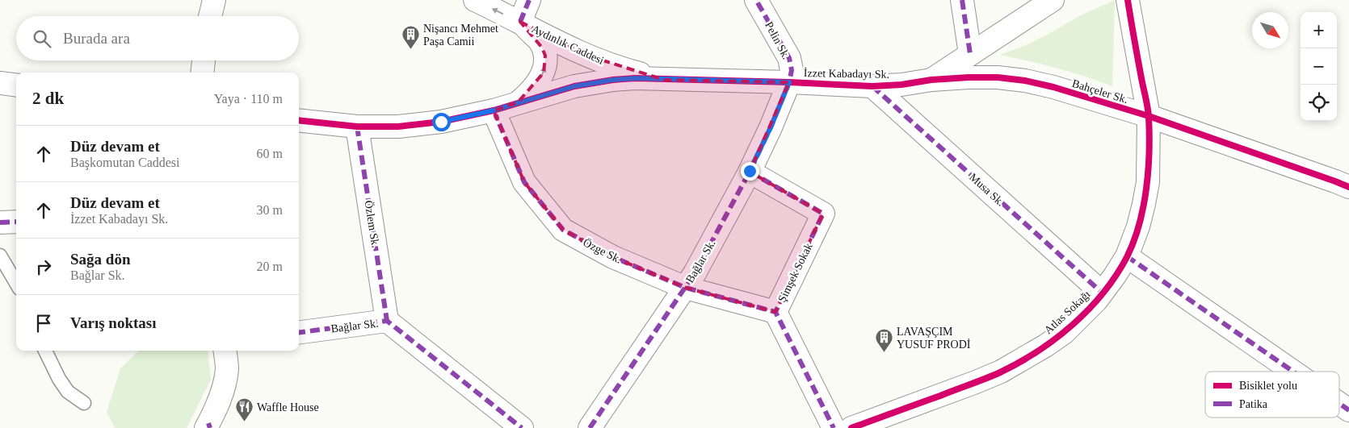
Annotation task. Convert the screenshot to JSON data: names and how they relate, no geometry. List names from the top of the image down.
{
  "streets": {
    "street": [
      "Pelin Sk.",
      "Aydınlık Caddesi",
      "İzzet Kabadayı Sk.",
      "Bahçeler Sk.",
      "Musa Sk.",
      "Özlem Sk.",
      "Özge Sk.",
      "Bağlar Sk.",
      "Şimşek Sokak",
      "Atlas Sokağı"
    ]
  },
  "crossings": [
    ["Pelin Sk.", "İzzet Kabadayı Sk."],
    ["Pelin Sk.", "Bağlar Sk."],
    ["Aydınlık Caddesi", "İzzet Kabadayı Sk."],
    ["İzzet Kabadayı Sk.", "Bahçeler Sk."],
    ["İzzet Kabadayı Sk.", "Musa Sk."],
    ["İzzet Kabadayı Sk.", "Bağlar Sk."],
    ["Bahçeler Sk.", "Atlas Sokağı"],
    ["Musa Sk.", "Atlas Sokağı"],
    ["Özlem Sk.", "Bağlar Sk."],
    ["Özge Sk.", "Bağlar Sk."],
    ["Özge Sk.", "Şimşek Sokak"],
    ["Bağlar Sk.", "Şimşek Sokak"]
  ],
  "places": {
    "building": ["Nişancı Mehmet Paşa Camii", "LAVAŞÇIM YUSUF PRODİ"],
    "restaurant": ["Waffle House"]
  },
  "legend": ["Bisiklet yolu", "Patika"],
  "north": "bottom right",
  "page": {
    "map_buttons": ["+", "−"],
    "search": "Burada ara",
    "heading": ["2 dk", "Yaya · 110 m"],
    "list": [
      ["Düz devam et", "Başkomutan Caddesi", "60 m"],
      ["Düz devam et", "İzzet Kabadayı Sk.", "30 m"],
      ["Sağa dön", "Bağlar Sk.", "20 m"],
      "Varış noktası"
    ]
  }
}
